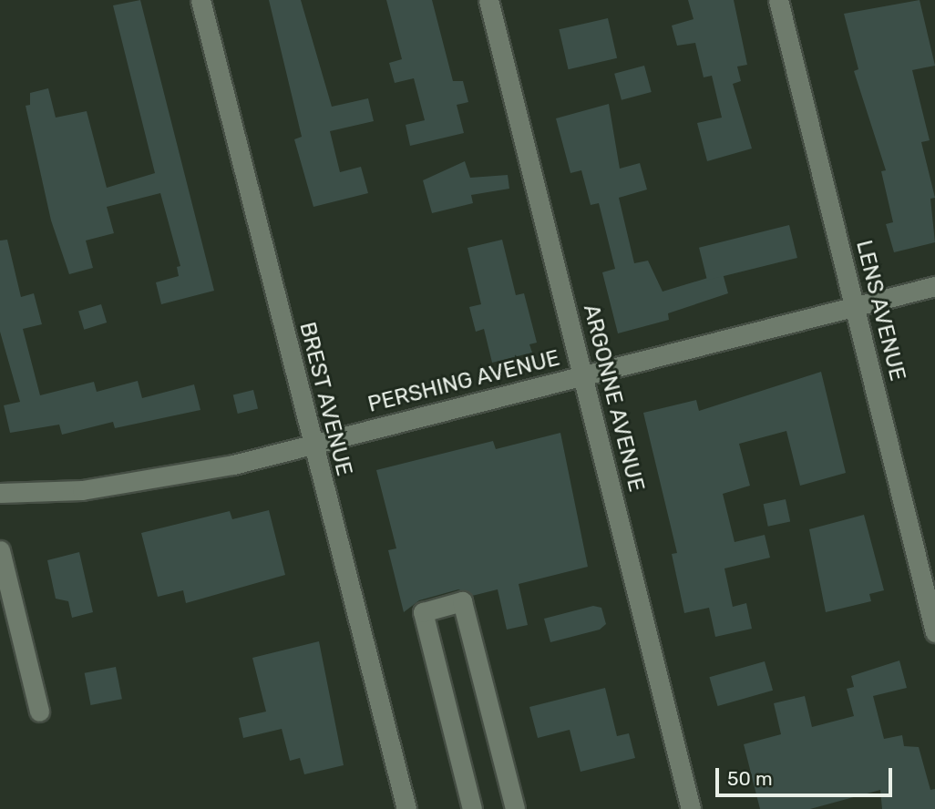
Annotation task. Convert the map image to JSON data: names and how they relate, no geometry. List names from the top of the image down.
{
  "streets": {
    "street": [
      "LENS AVENUE",
      "PERSHING AVENUE",
      "ARGONNE AVENUE",
      "BREST AVENUE"
    ]
  },
  "crossings": [
    ["LENS AVENUE", "PERSHING AVENUE"],
    ["PERSHING AVENUE", "ARGONNE AVENUE"],
    ["PERSHING AVENUE", "BREST AVENUE"]
  ],
  "scale_bar": "50 m"
}
